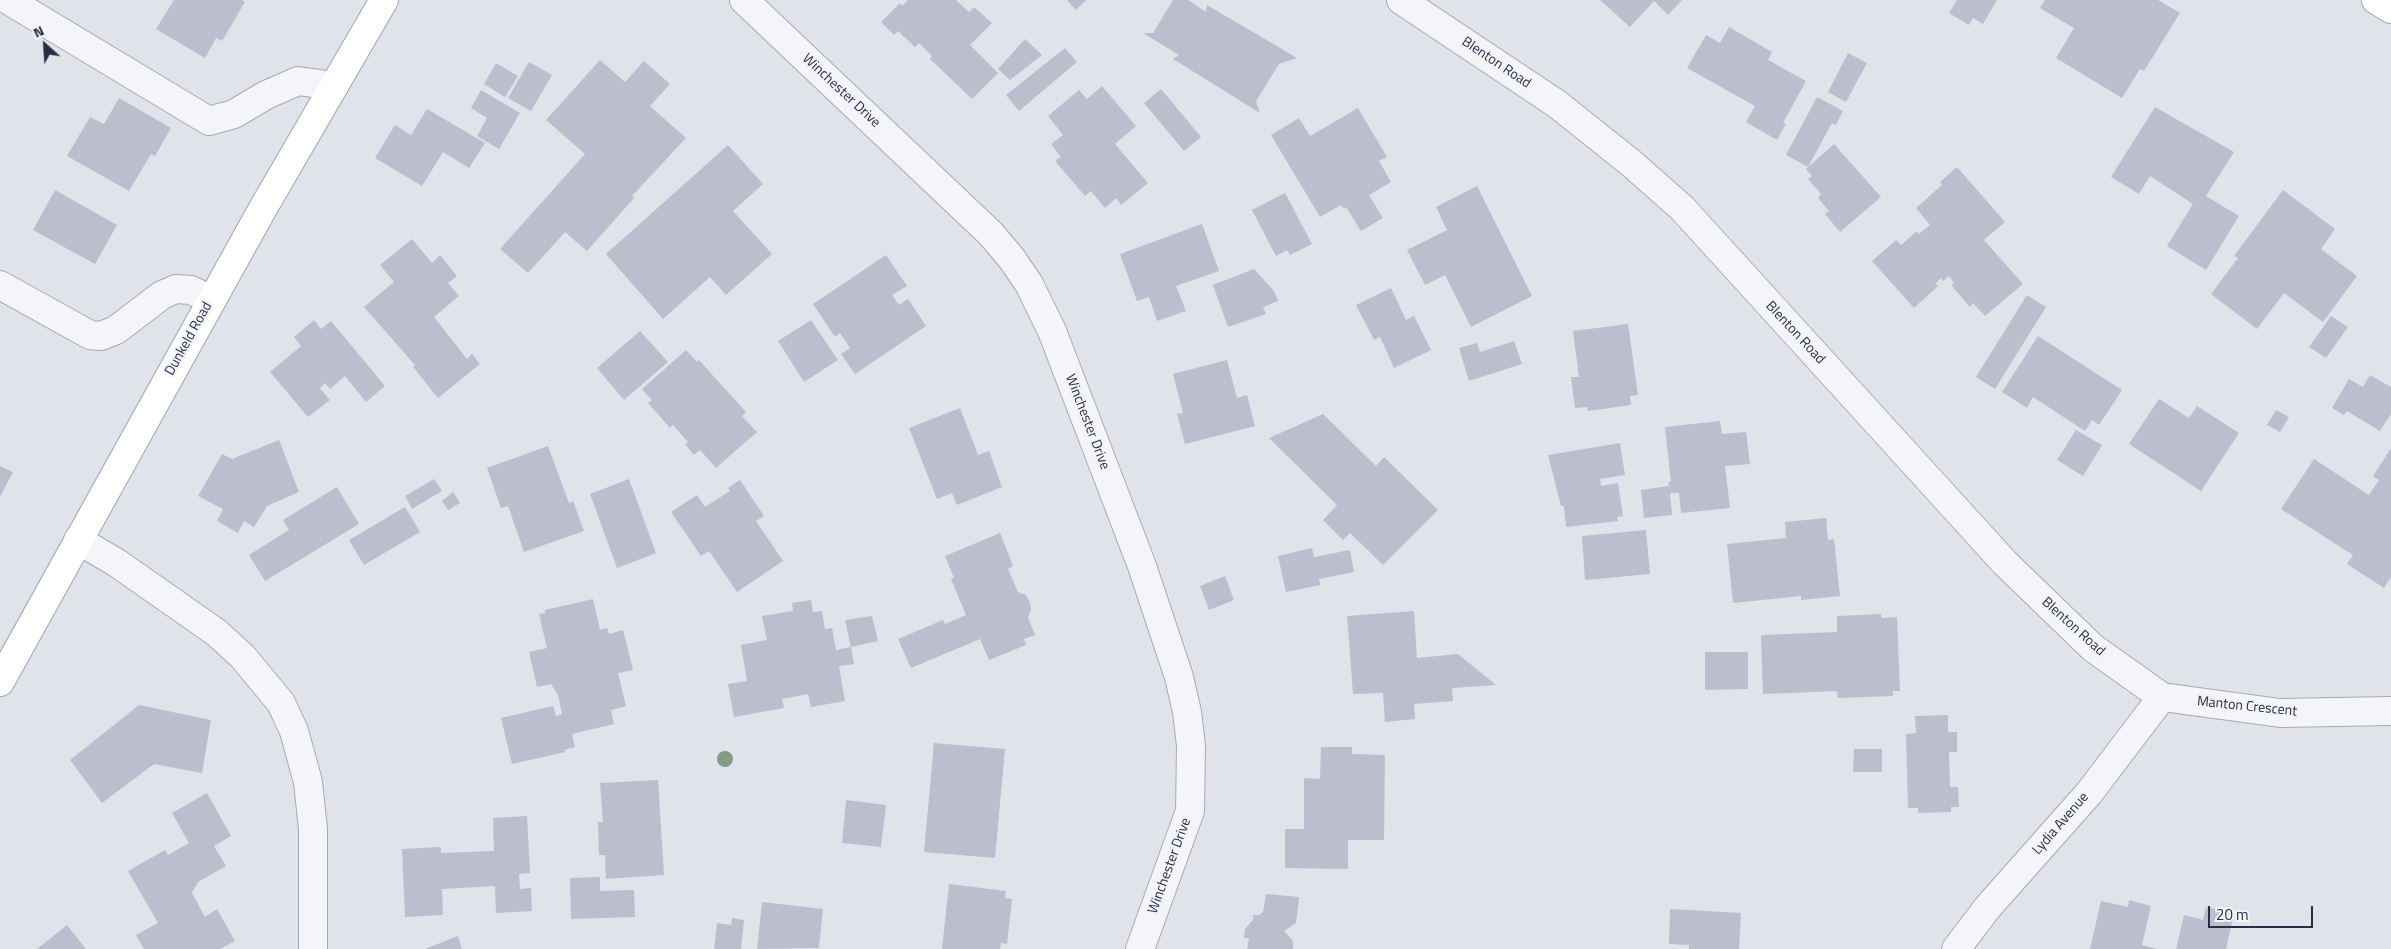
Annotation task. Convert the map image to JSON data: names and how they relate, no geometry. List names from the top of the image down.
{
  "streets": {
    "main road": ["Dunkeld Road"],
    "street": [
      "Blenton Road",
      "Winchester Drive",
      "Manton Crescent",
      "Lydia Avenue"
    ]
  },
  "crossings": [
    ["Blenton Road", "Manton Crescent"],
    ["Blenton Road", "Lydia Avenue"],
    ["Manton Crescent", "Lydia Avenue"]
  ],
  "scale_bar": "20 m",
  "north": "top left"
}
